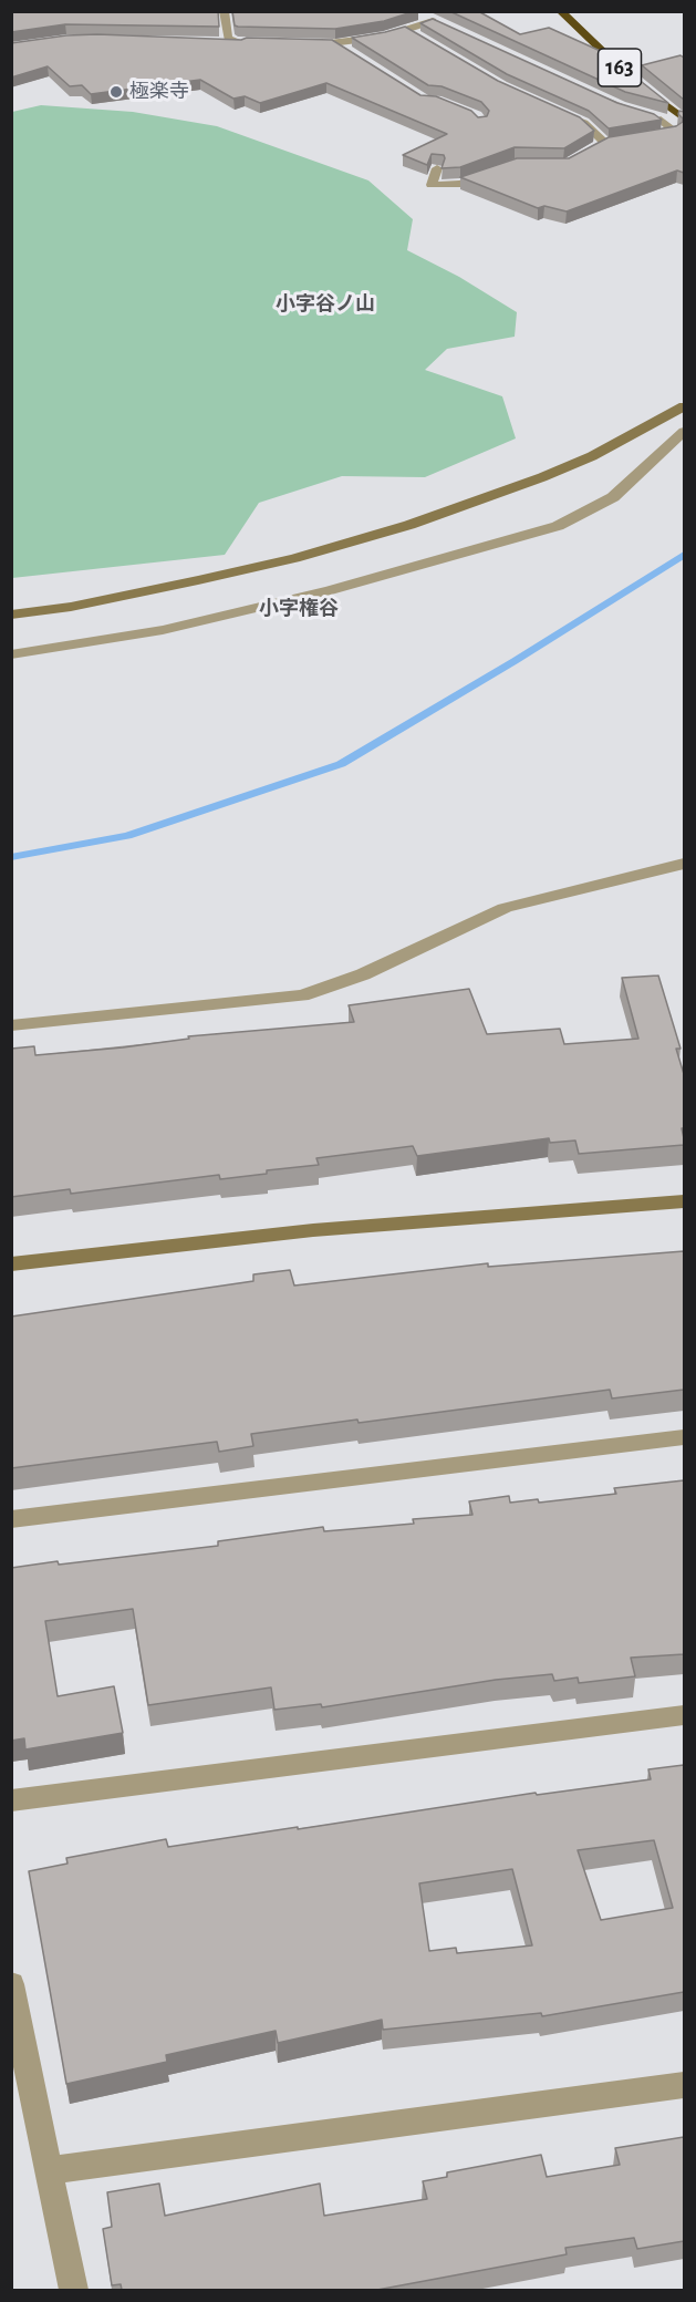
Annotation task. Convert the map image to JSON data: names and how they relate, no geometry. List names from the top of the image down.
{
  "streets": {
    "highway": ["163"]
  },
  "districts": ["小字谷ノ山", "小字権谷"],
  "places": ["極楽寺"]
}
